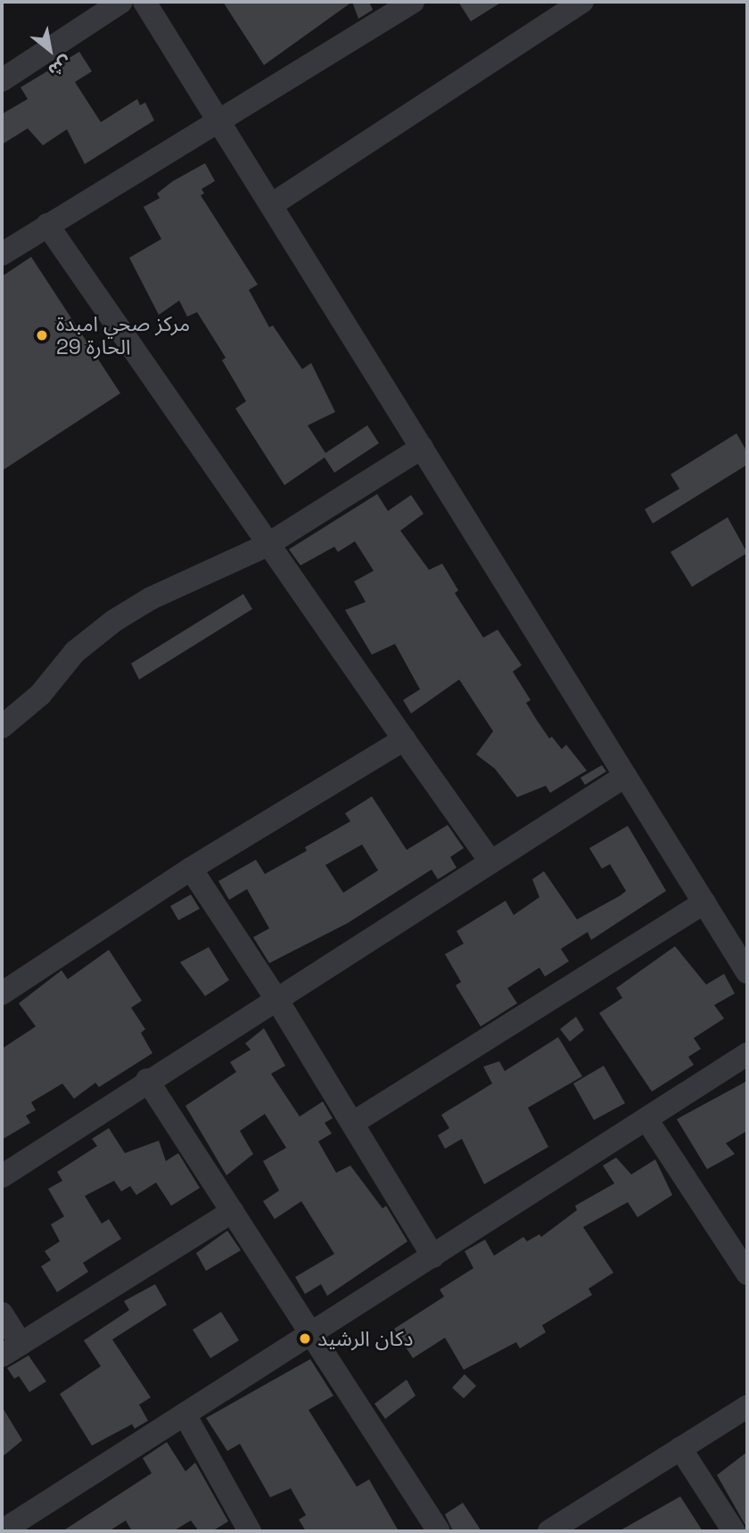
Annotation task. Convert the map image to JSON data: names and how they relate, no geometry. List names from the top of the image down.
{
  "places": ["مركز صحي امبدة الحارة 29", "دكان الرشيد"],
  "north": "bottom right"
}
